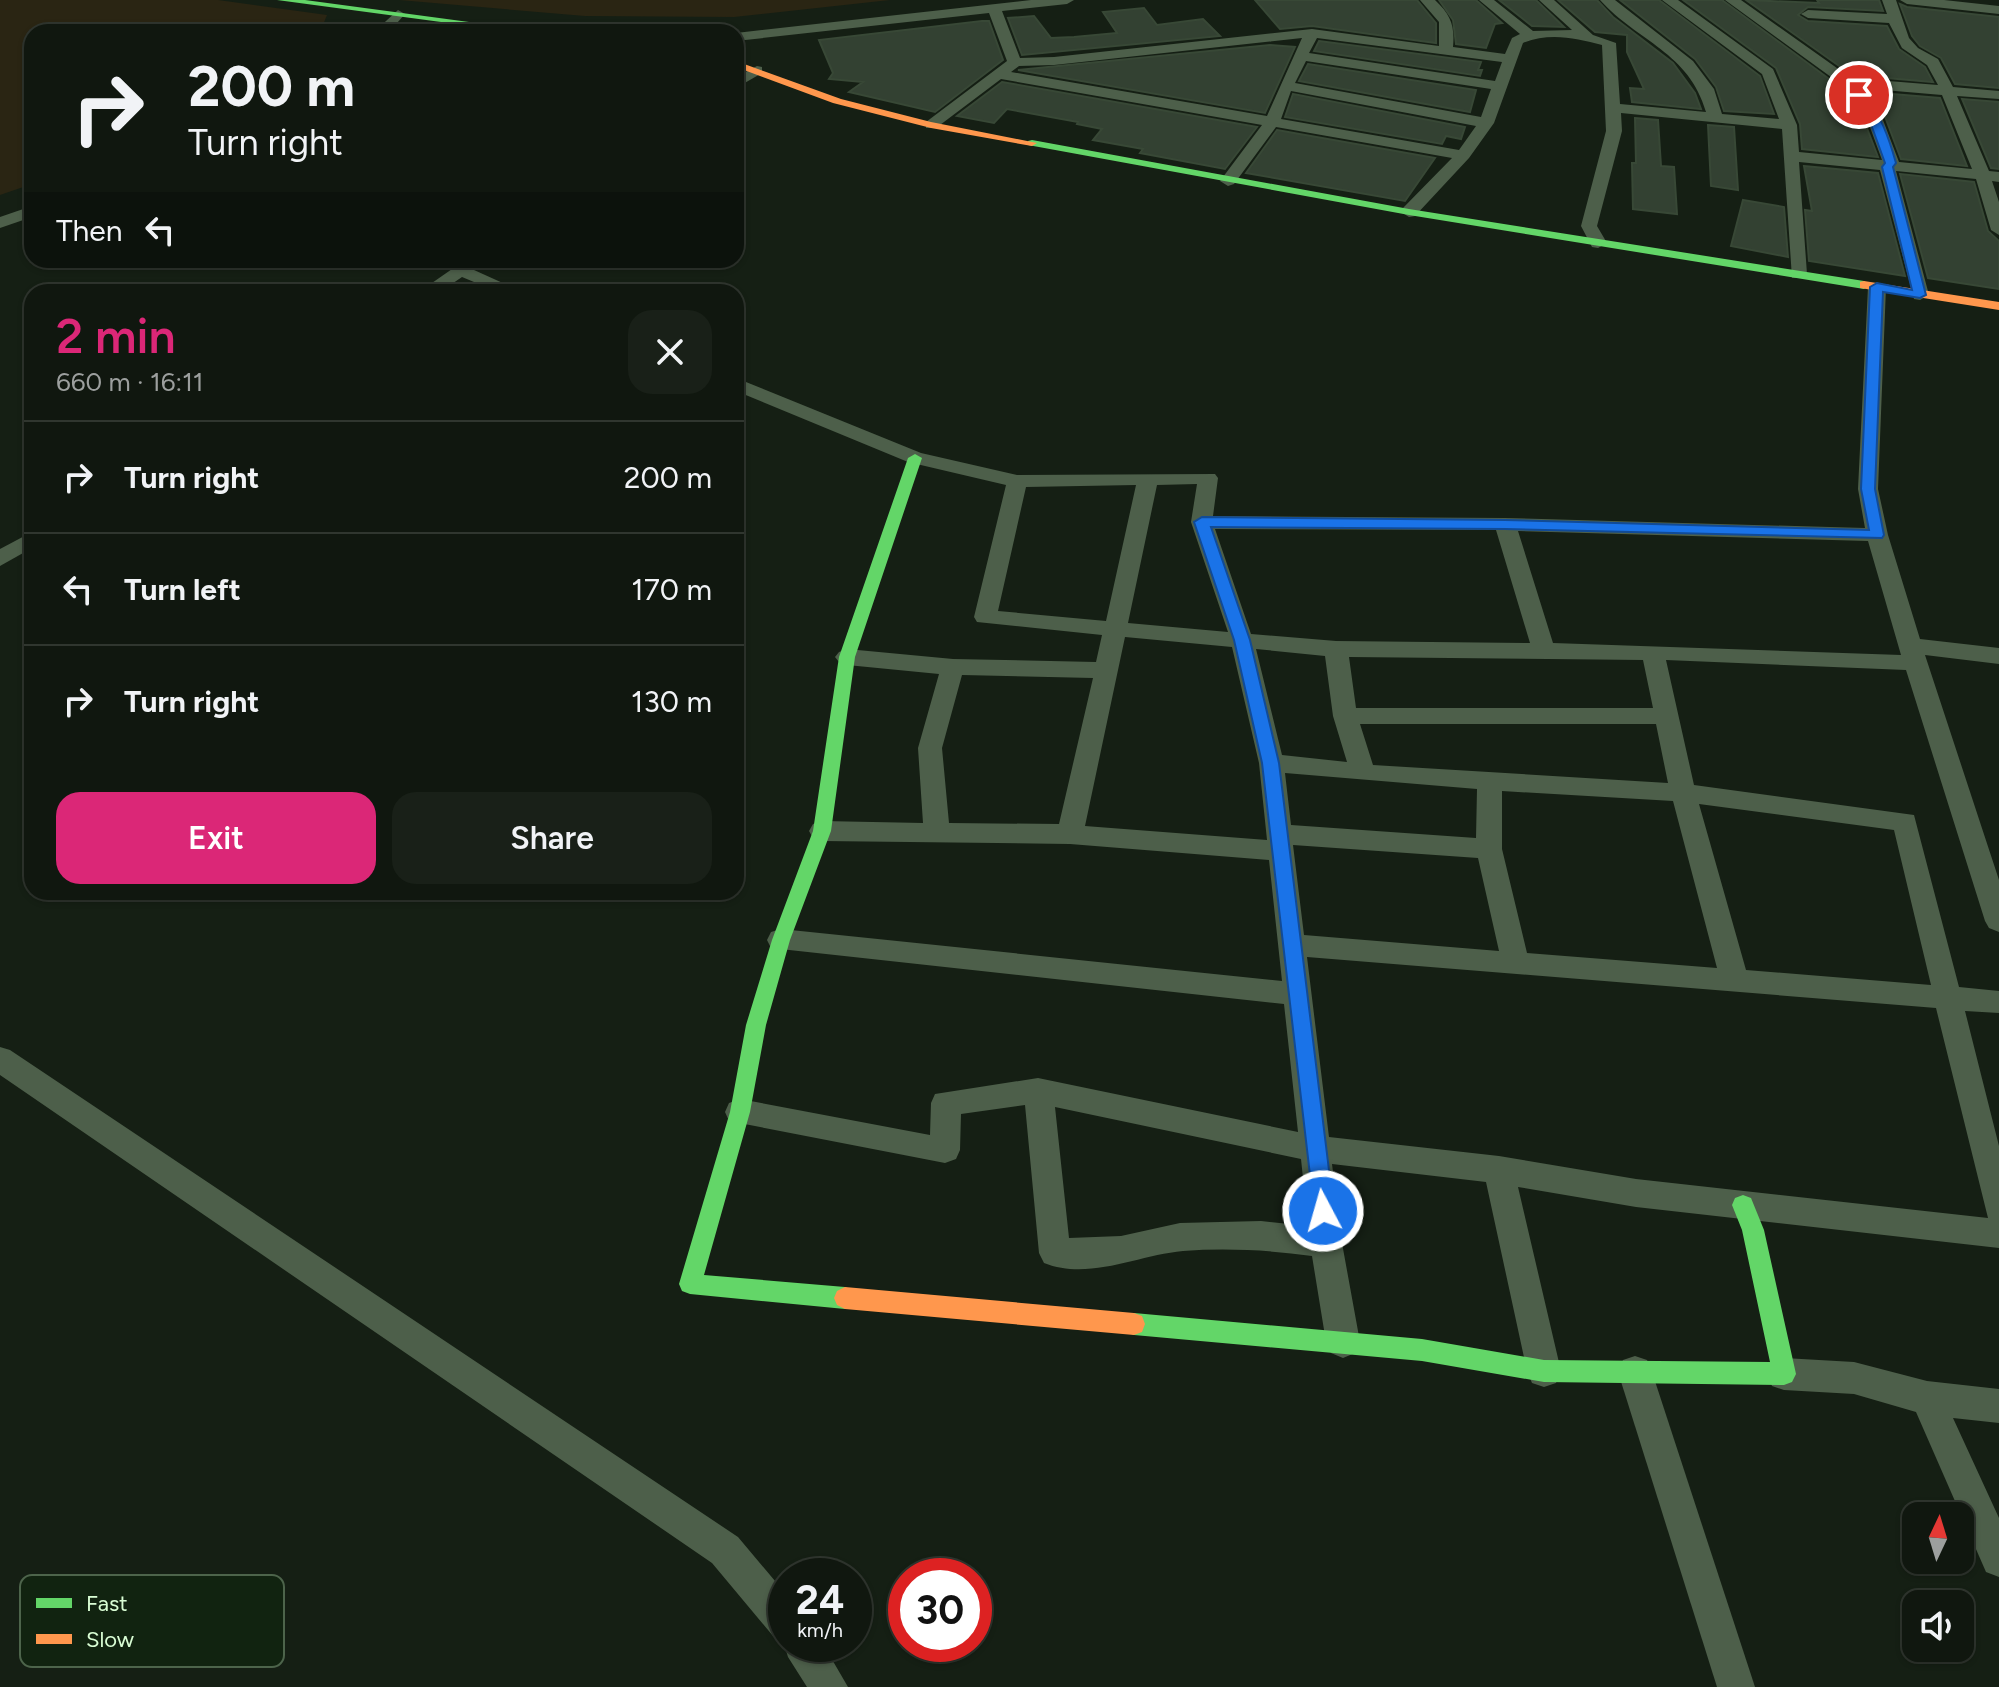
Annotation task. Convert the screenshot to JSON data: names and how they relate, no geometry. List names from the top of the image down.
{
  "legend": ["Fast", "Slow"],
  "north": "top",
  "page": {
    "turn": ["200 m", "Turn right"],
    "then": "Then",
    "heading": ["2 min", "660 m · 16:11"],
    "list": [
      {
        "name": "Turn right",
        "value": "200 m"
      },
      {
        "name": "Turn left",
        "value": "170 m"
      },
      {
        "name": "Turn right",
        "value": "130 m"
      }
    ],
    "buttons": ["Exit", "Share"],
    "speed": "24 km/h",
    "limit": "30"
  }
}
